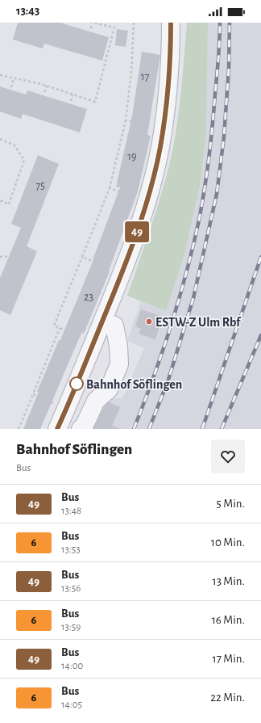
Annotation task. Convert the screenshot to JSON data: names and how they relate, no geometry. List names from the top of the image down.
{
  "places": ["ESTW-Z Ulm Rbf", "Bahnhof Söflingen"],
  "lines": ["bus line 49"],
  "house_numbers": [
    "17",
    "19",
    "75",
    "23"
  ],
  "page": {
    "status": "13:43",
    "on_map": "49",
    "heading": ["Bahnhof Söflingen", "Bus"],
    "list": [
      {
        "mark": "49",
        "name": "Bus",
        "note": "13:48",
        "value": "5 Min."
      },
      {
        "mark": "6",
        "name": "Bus",
        "note": "13:53",
        "value": "10 Min."
      },
      {
        "mark": "49",
        "name": "Bus",
        "note": "13:56",
        "value": "13 Min."
      },
      {
        "mark": "6",
        "name": "Bus",
        "note": "13:59",
        "value": "16 Min."
      },
      {
        "mark": "49",
        "name": "Bus",
        "note": "14:00",
        "value": "17 Min."
      },
      {
        "mark": "6",
        "name": "Bus",
        "note": "14:05",
        "value": "22 Min."
      }
    ]
  }
}
